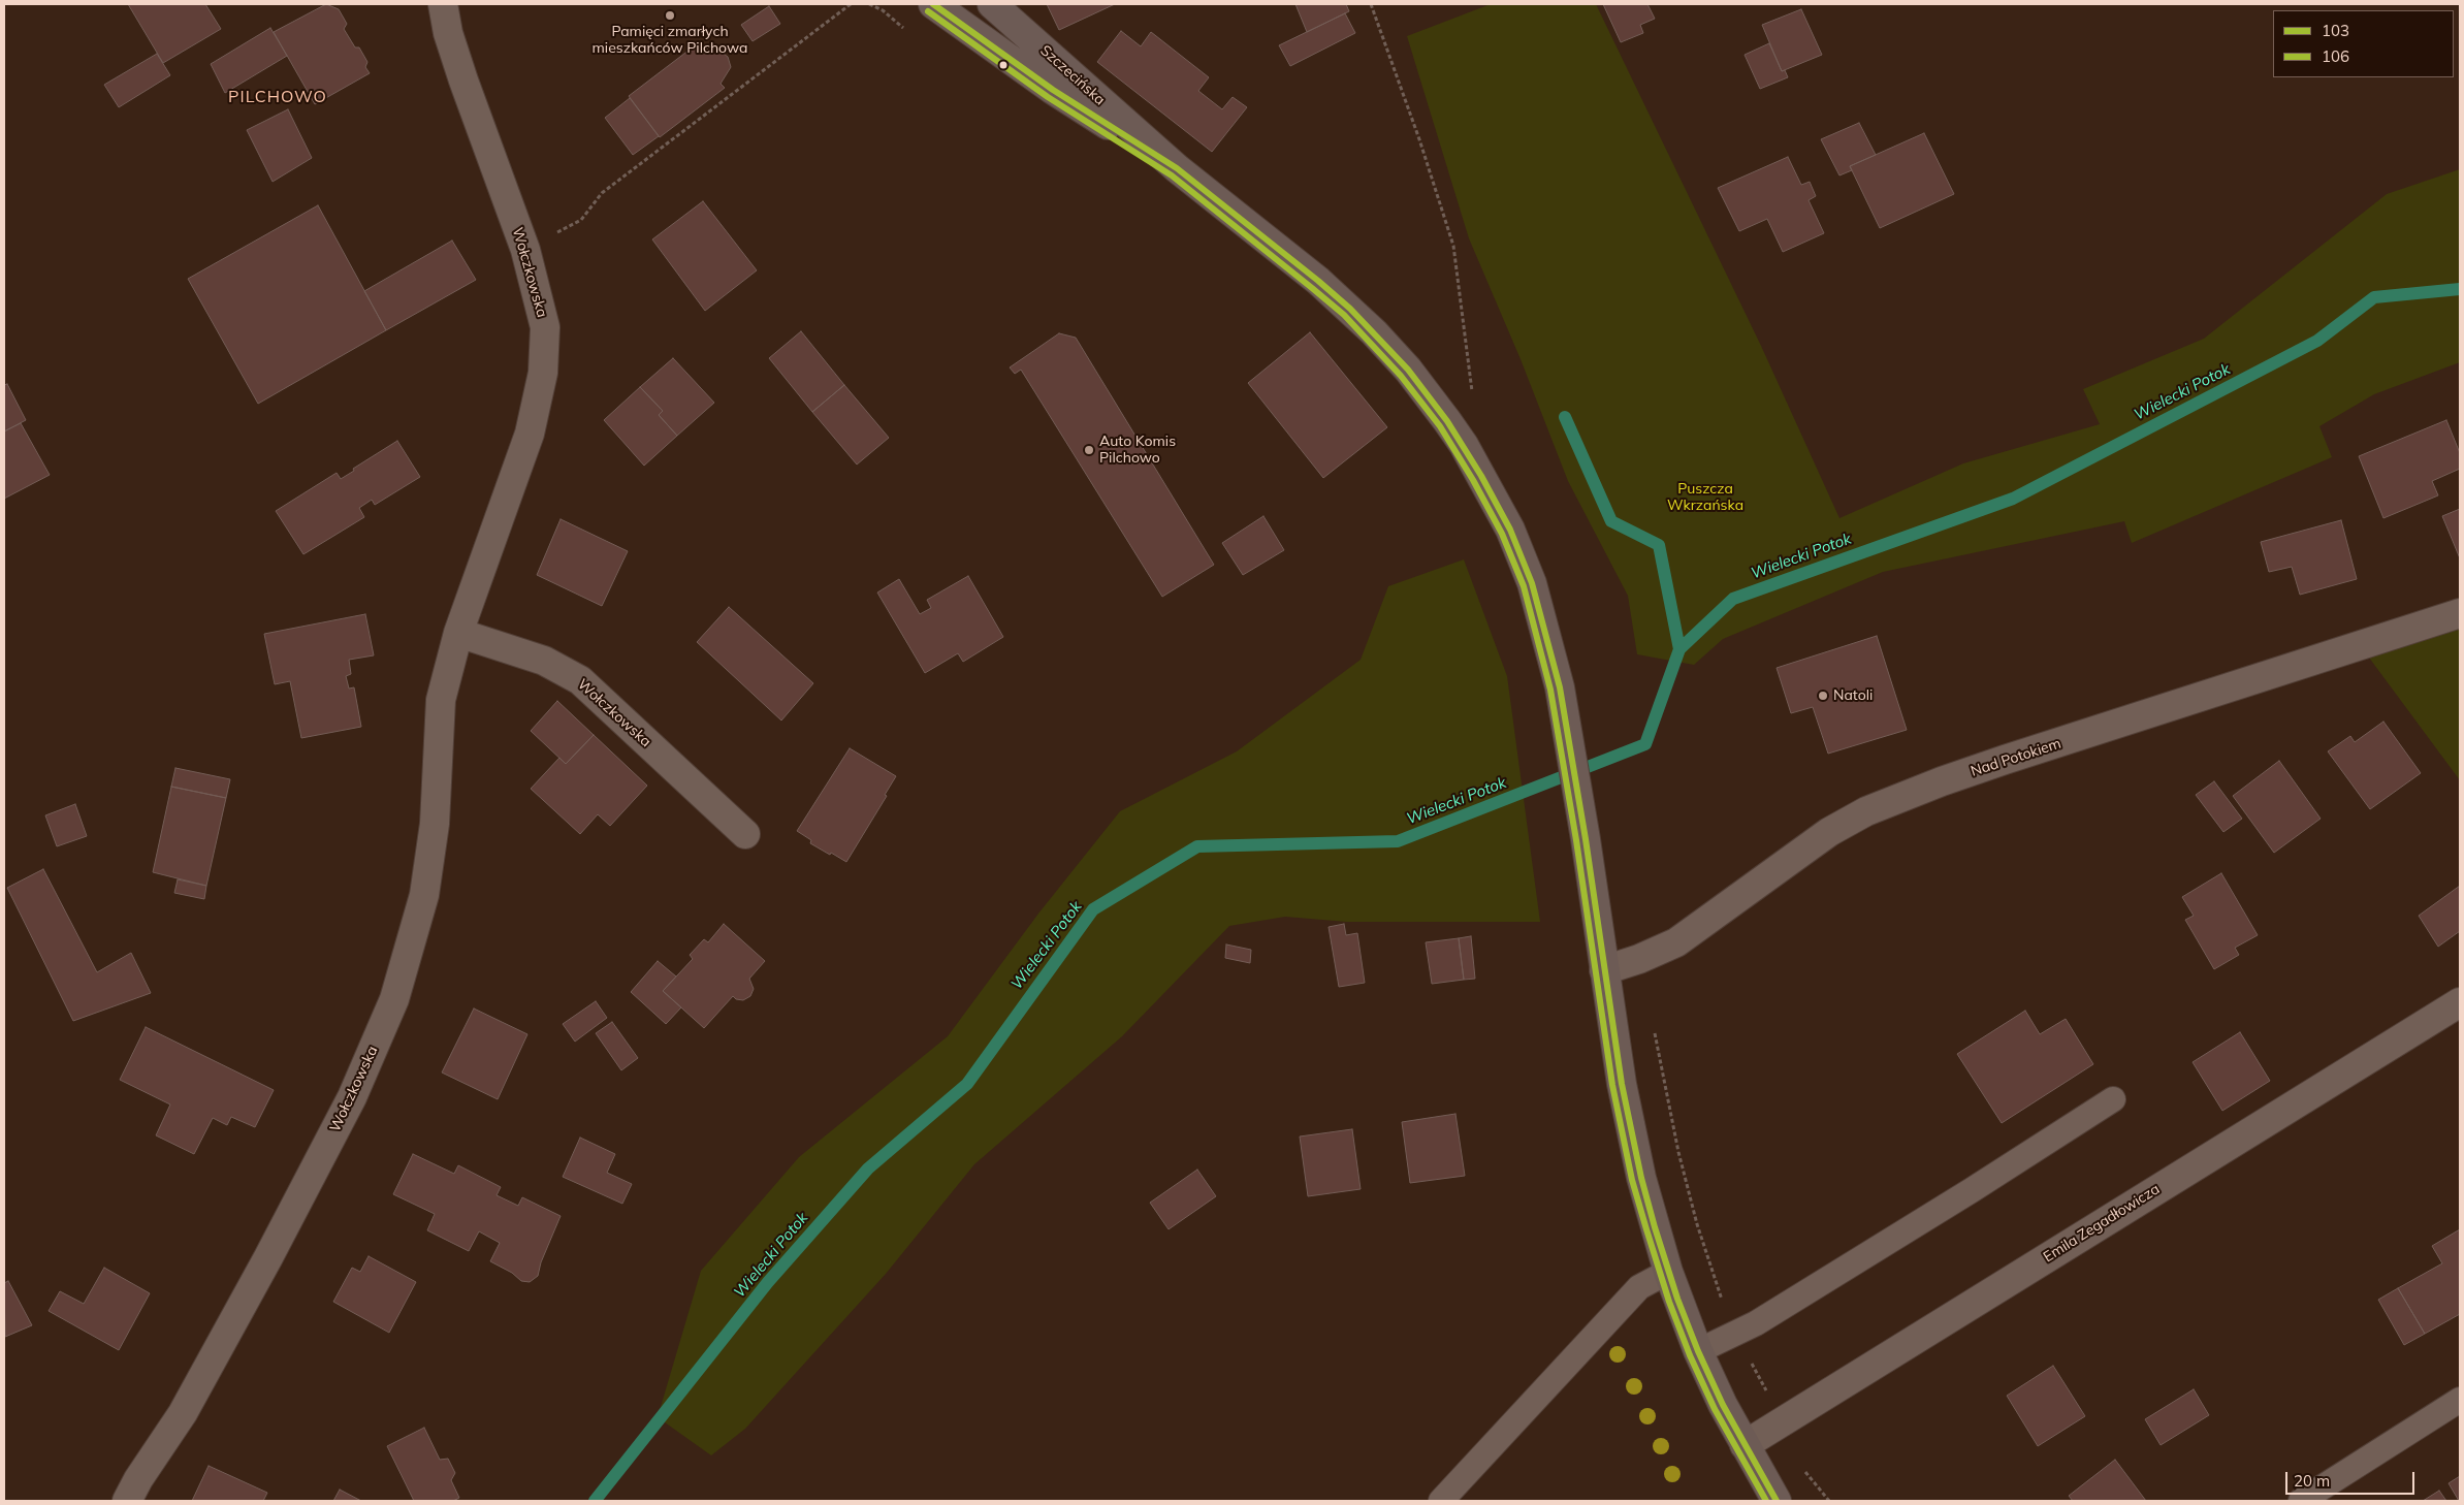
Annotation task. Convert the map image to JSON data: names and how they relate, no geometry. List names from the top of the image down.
{
  "streets": {
    "main road": ["Szczecińska"],
    "street": ["Wołczkowska", "Nad Potokiem", "Emila Zegadłowicza"]
  },
  "crossings": [
    ["Szczecińska", "Nad Potokiem"],
    ["Szczecińska", "Emila Zegadłowicza"]
  ],
  "districts": ["PILCHOWO"],
  "water": ["Wielecki Potok"],
  "parks": ["Puszcza Wkrzańska"],
  "places": ["Pamięci zmarłych mieszkańców Pilchowa", "Auto Komis Pilchowo", "Natoli"],
  "lines": ["transit line 103", "transit line 106"],
  "legend": ["103", "106"],
  "scale_bar": "20 m"
}
